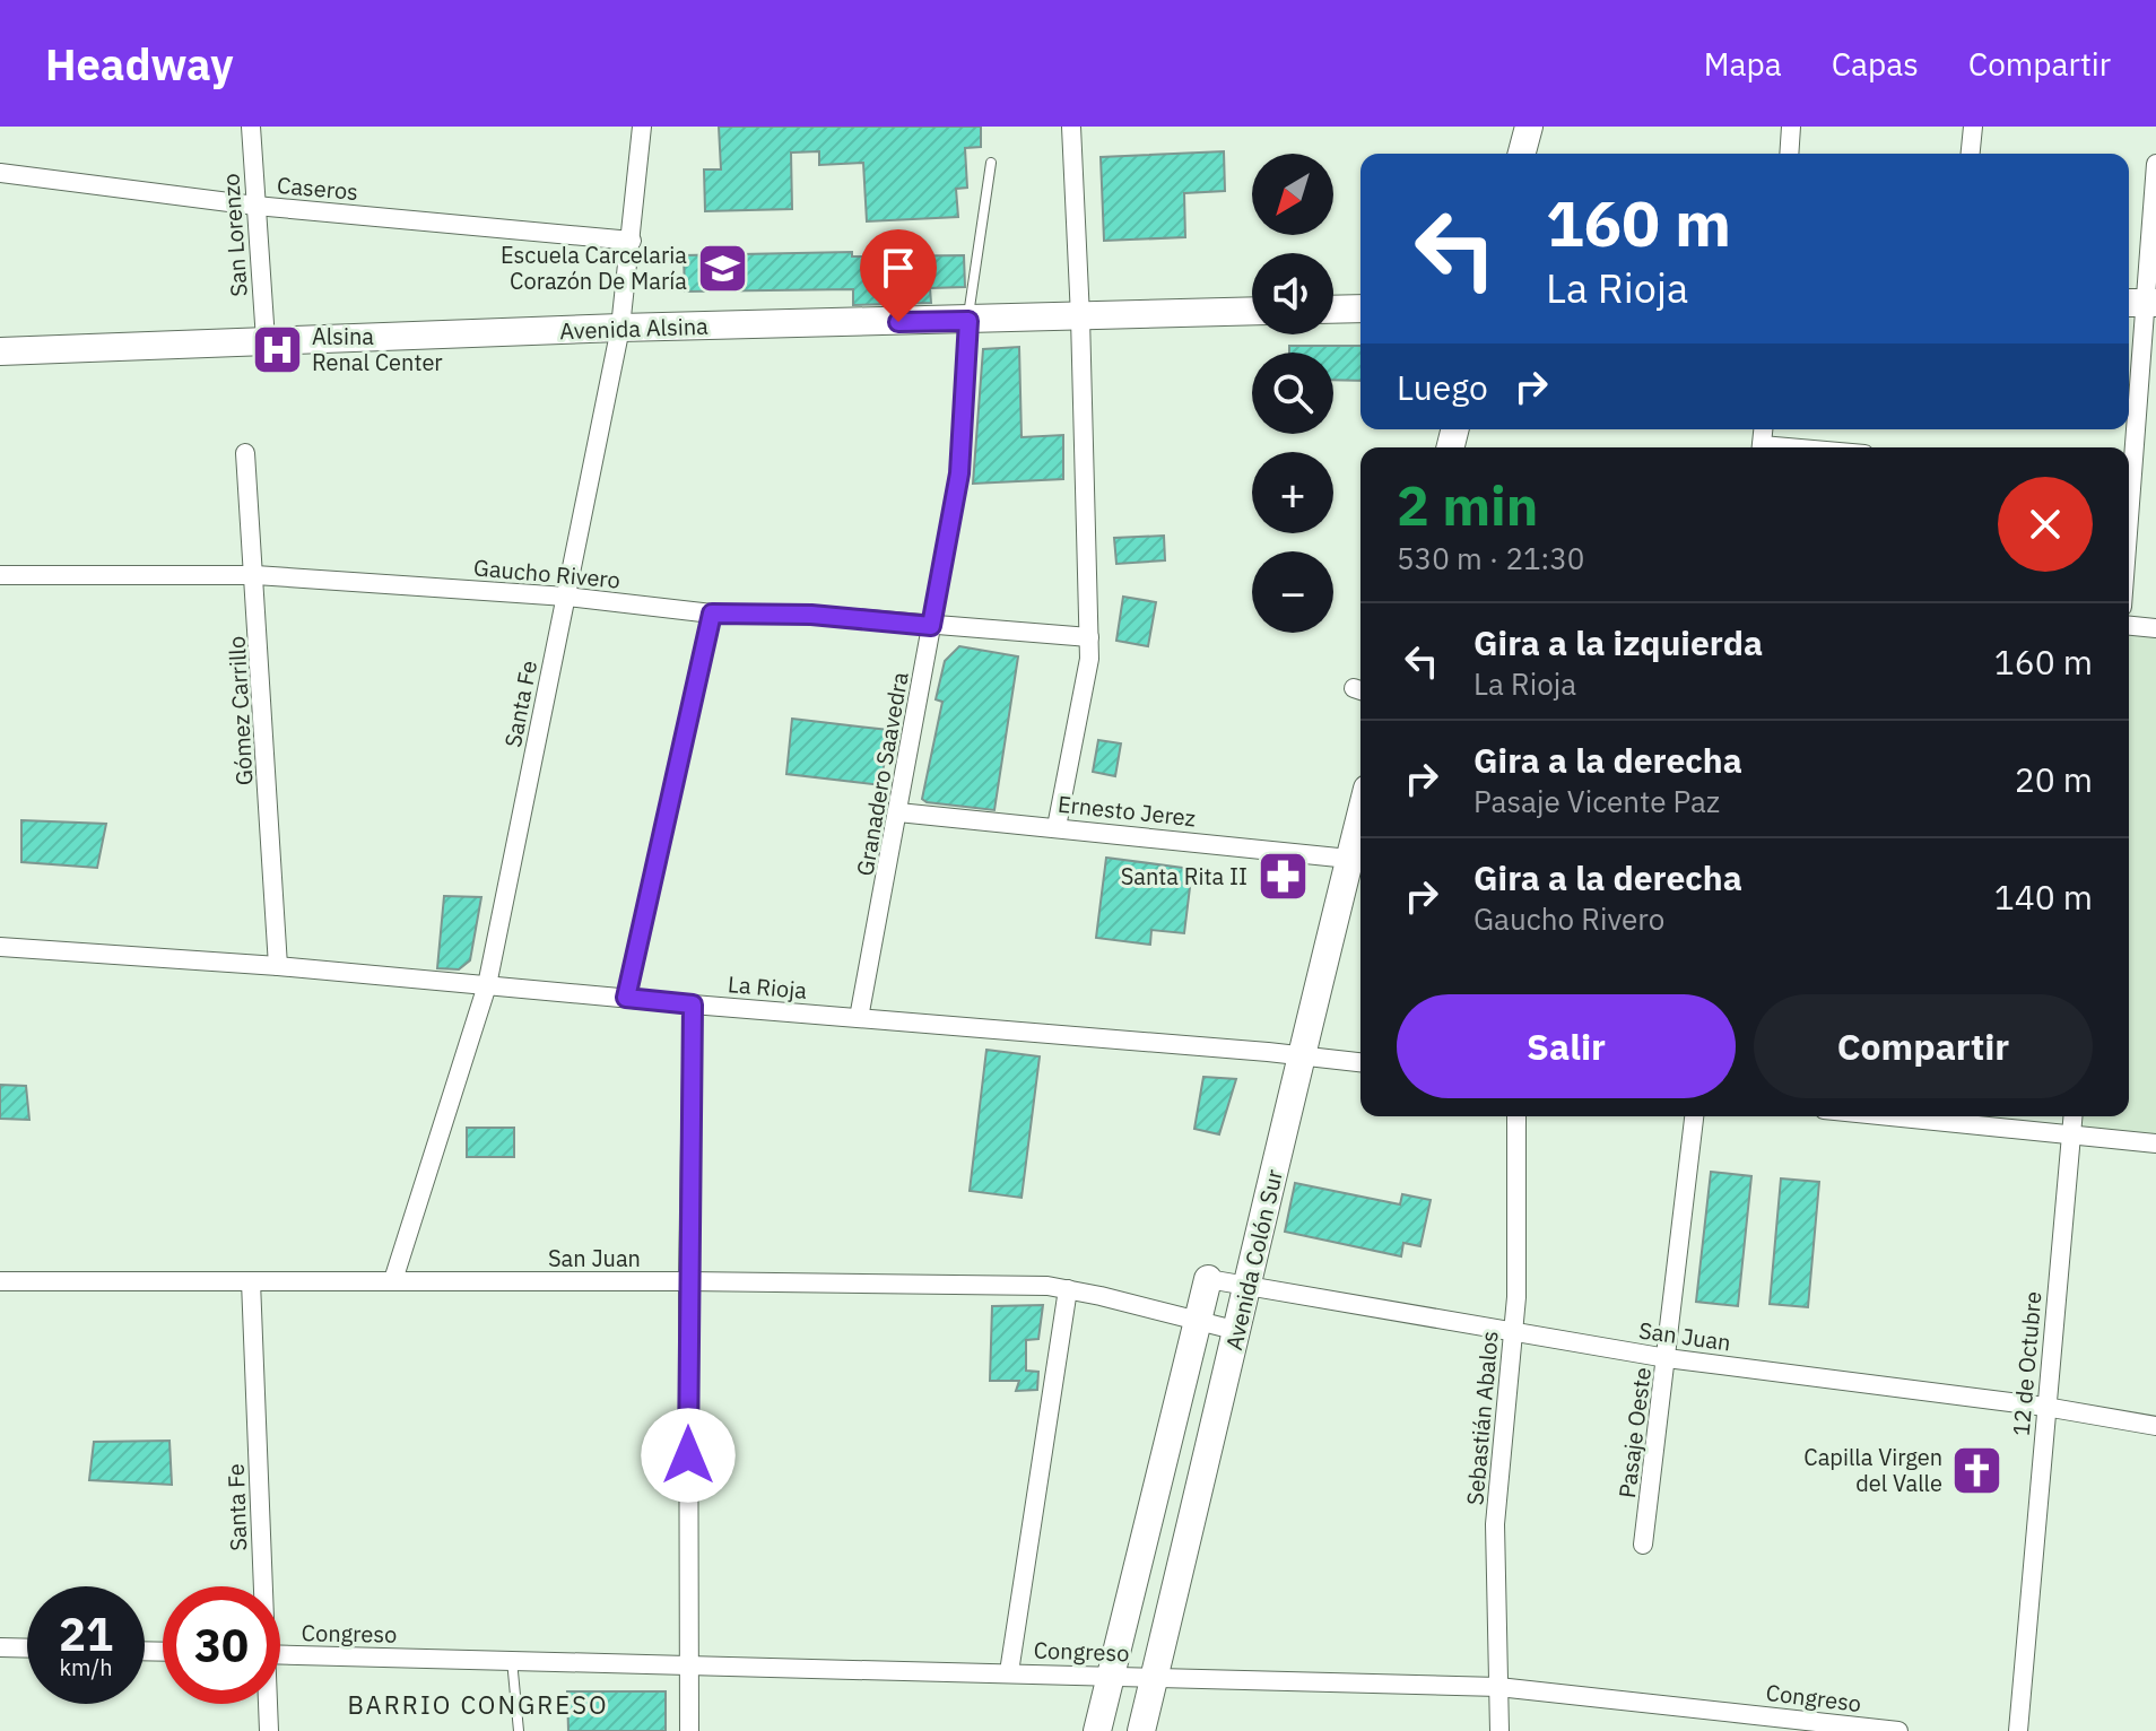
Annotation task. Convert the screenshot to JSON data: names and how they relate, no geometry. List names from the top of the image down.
{
  "streets": {
    "main road": ["Avenida Alsina", "Avenida Colón Sur"],
    "street": [
      "Caseros",
      "San Lorenzo",
      "Gaucho Rivero",
      "Santa Fe",
      "Gómez Carrillo",
      "Granadero Saavedra",
      "Ernesto Jerez",
      "La Rioja",
      "San Juan",
      "12 de Octubre",
      "Sebastián Abalos",
      "Pasaje Oeste",
      "Congreso"
    ]
  },
  "crossings": [
    ["Caseros", "San Lorenzo"],
    ["Caseros", "Santa Fe"],
    ["San Lorenzo", "Avenida Alsina"],
    ["Avenida Alsina", "Santa Fe"],
    ["Avenida Alsina", "Granadero Saavedra"],
    ["Gaucho Rivero", "Santa Fe"],
    ["Gaucho Rivero", "Gómez Carrillo"],
    ["Gaucho Rivero", "Granadero Saavedra"],
    ["Santa Fe", "La Rioja"],
    ["Santa Fe", "San Juan"],
    ["Gómez Carrillo", "La Rioja"],
    ["Granadero Saavedra", "Ernesto Jerez"],
    ["Granadero Saavedra", "La Rioja"],
    ["Ernesto Jerez", "Avenida Colón Sur"],
    ["La Rioja", "Avenida Colón Sur"],
    ["San Juan", "Avenida Colón Sur"],
    ["San Juan", "12 de Octubre"],
    ["San Juan", "Sebastián Abalos"],
    ["San Juan", "Pasaje Oeste"],
    ["Avenida Colón Sur", "Congreso"],
    ["Sebastián Abalos", "Congreso"]
  ],
  "districts": ["BARRIO CONGRESO"],
  "places": {
    "school or university": ["Escuela Carcelaria Corazón De María"],
    "hospital": ["Alsina Renal Center"],
    "pharmacy": ["Santa Rita II"],
    "church": ["Capilla Virgen del Valle"]
  },
  "north": "bottom left",
  "page": {
    "header": "Headway",
    "nav": ["Mapa", "Capas", "Compartir"],
    "map_buttons": ["+", "−"],
    "turn": ["160 m", "La Rioja"],
    "then": "Luego",
    "heading": ["2 min", "530 m · 21:30"],
    "list": [
      {
        "name": "Gira a la izquierda",
        "note": "La Rioja",
        "value": "160 m"
      },
      {
        "name": "Gira a la derecha",
        "note": "Pasaje Vicente Paz",
        "value": "20 m"
      },
      {
        "name": "Gira a la derecha",
        "note": "Gaucho Rivero",
        "value": "140 m"
      }
    ],
    "buttons": ["Salir", "Compartir"],
    "speed": "21 km/h",
    "limit": "30"
  }
}
